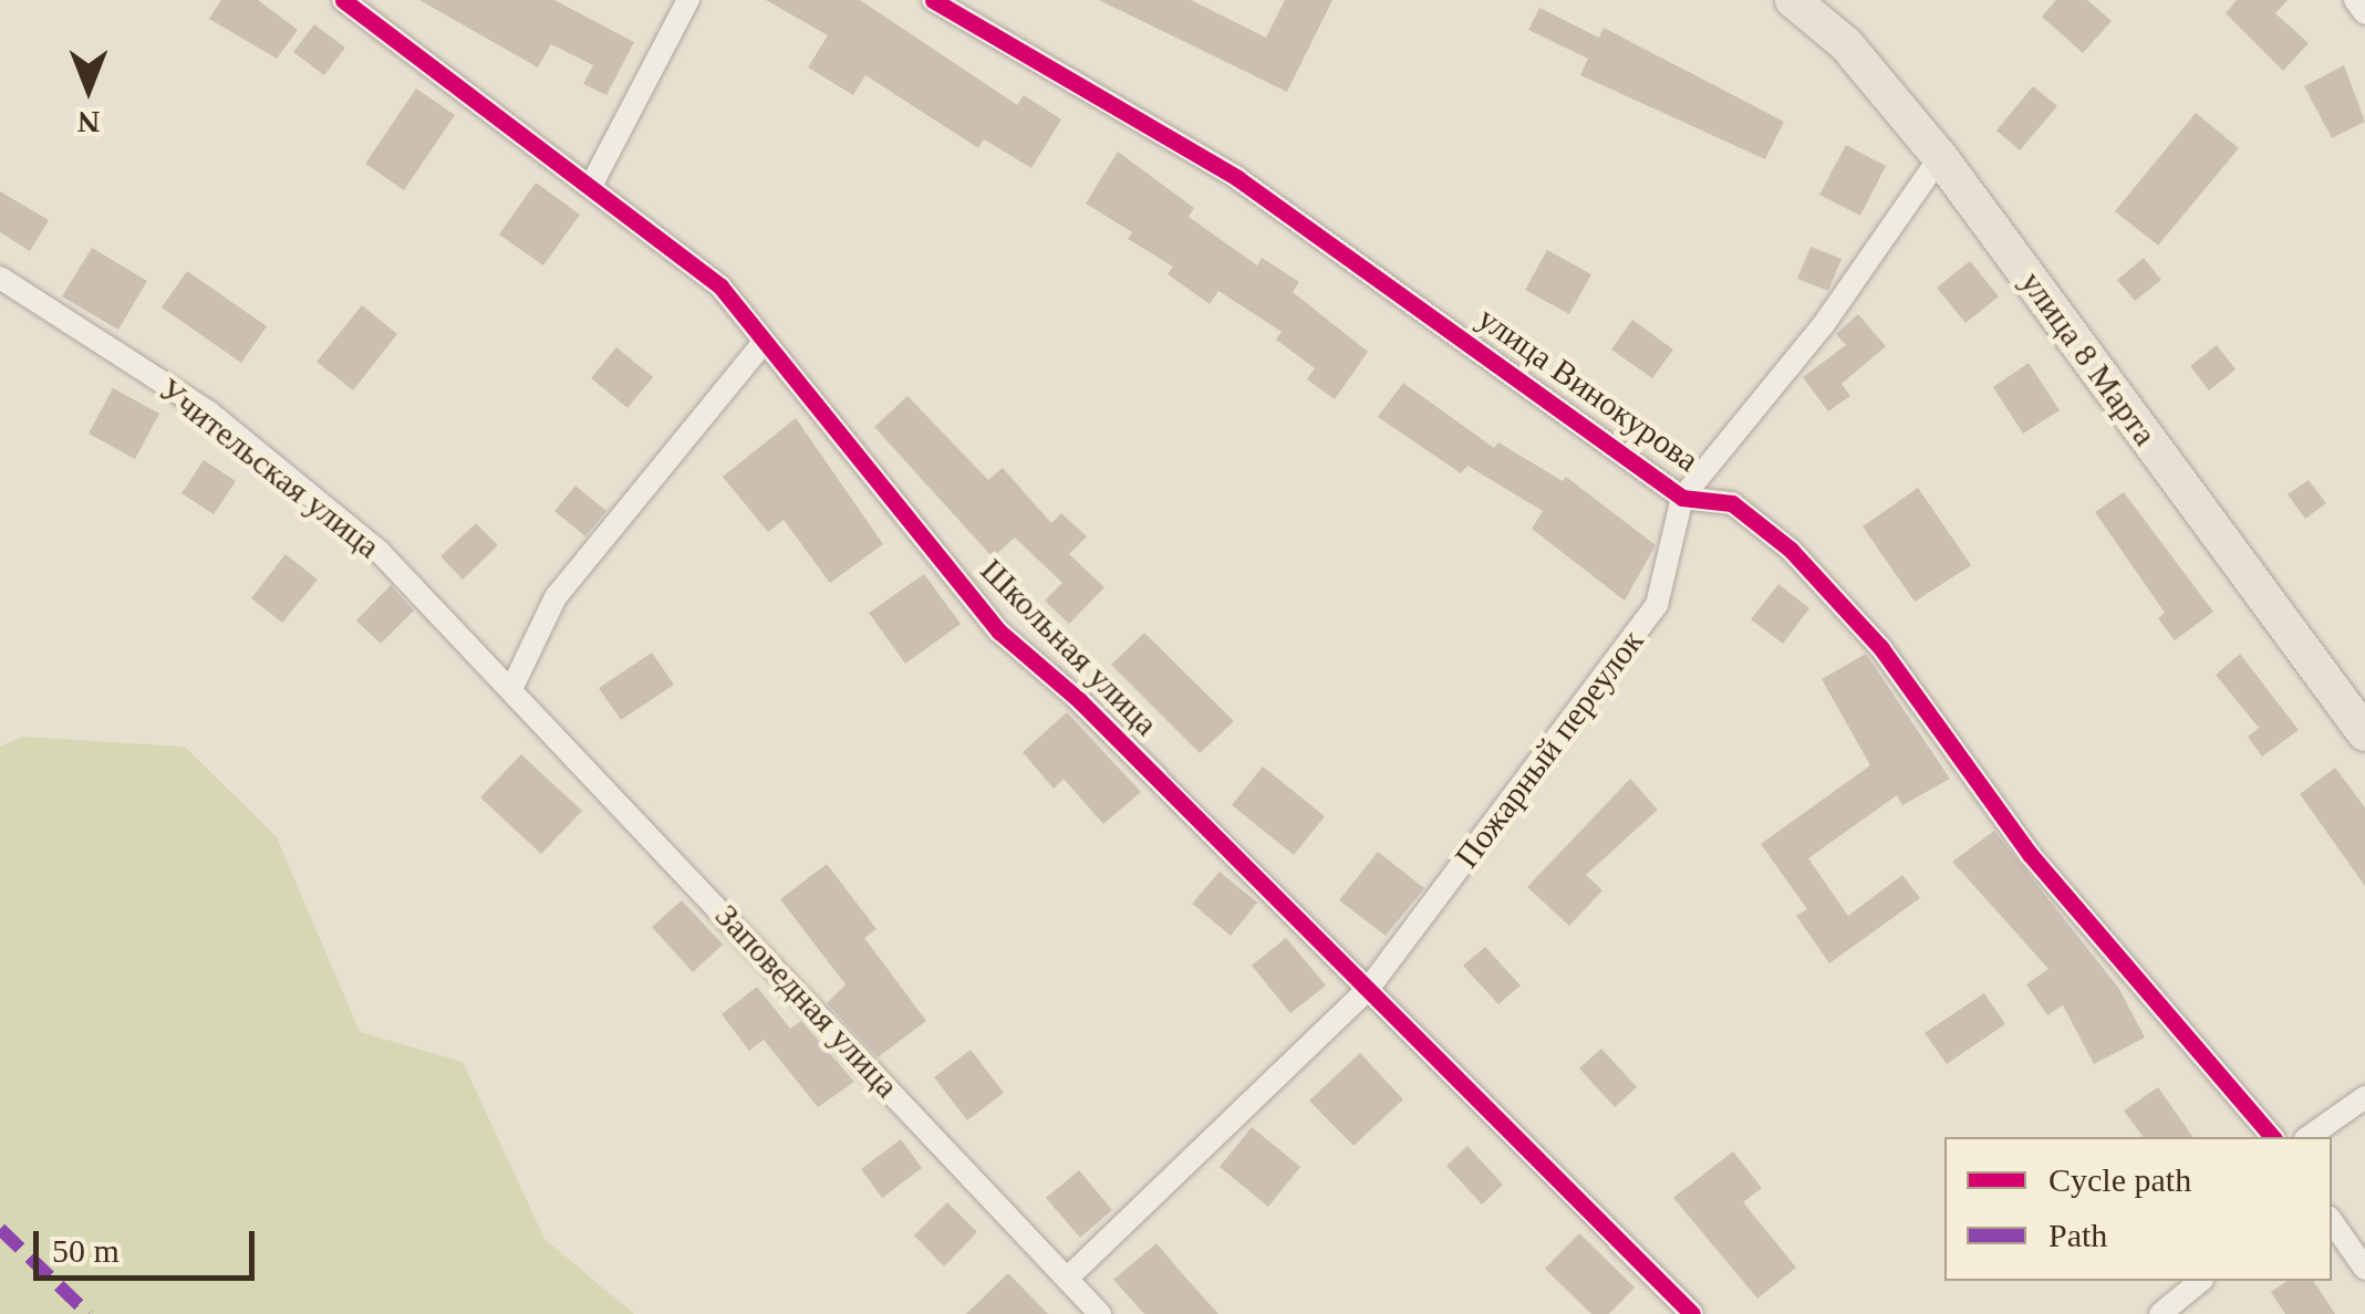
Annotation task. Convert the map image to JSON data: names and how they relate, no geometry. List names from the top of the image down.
{
  "streets": {
    "main road": ["улица 8 Марта"],
    "street": [
      "улица Винокурова",
      "Учительская улица",
      "Школьная улица",
      "Пожарный переулок",
      "Заповедная улица"
    ]
  },
  "crossings": [
    ["улица 8 Марта", "Пожарный переулок"],
    ["улица Винокурова", "Пожарный переулок"],
    ["Учительская улица", "Заповедная улица"],
    ["Школьная улица", "Пожарный переулок"],
    ["Пожарный переулок", "Заповедная улица"]
  ],
  "legend": ["Cycle path", "Path"],
  "scale_bar": "50 m",
  "north": "bottom"
}
